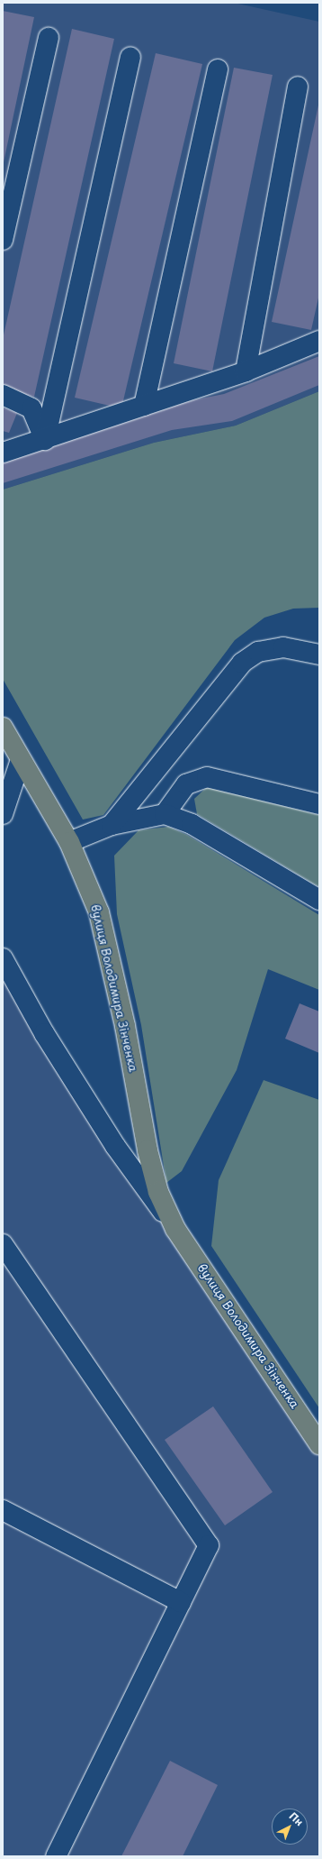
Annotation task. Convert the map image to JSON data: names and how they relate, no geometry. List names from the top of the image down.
{
  "streets": {
    "main road": ["вулиця Володимира Зінченка"]
  },
  "north": "top right"
}
